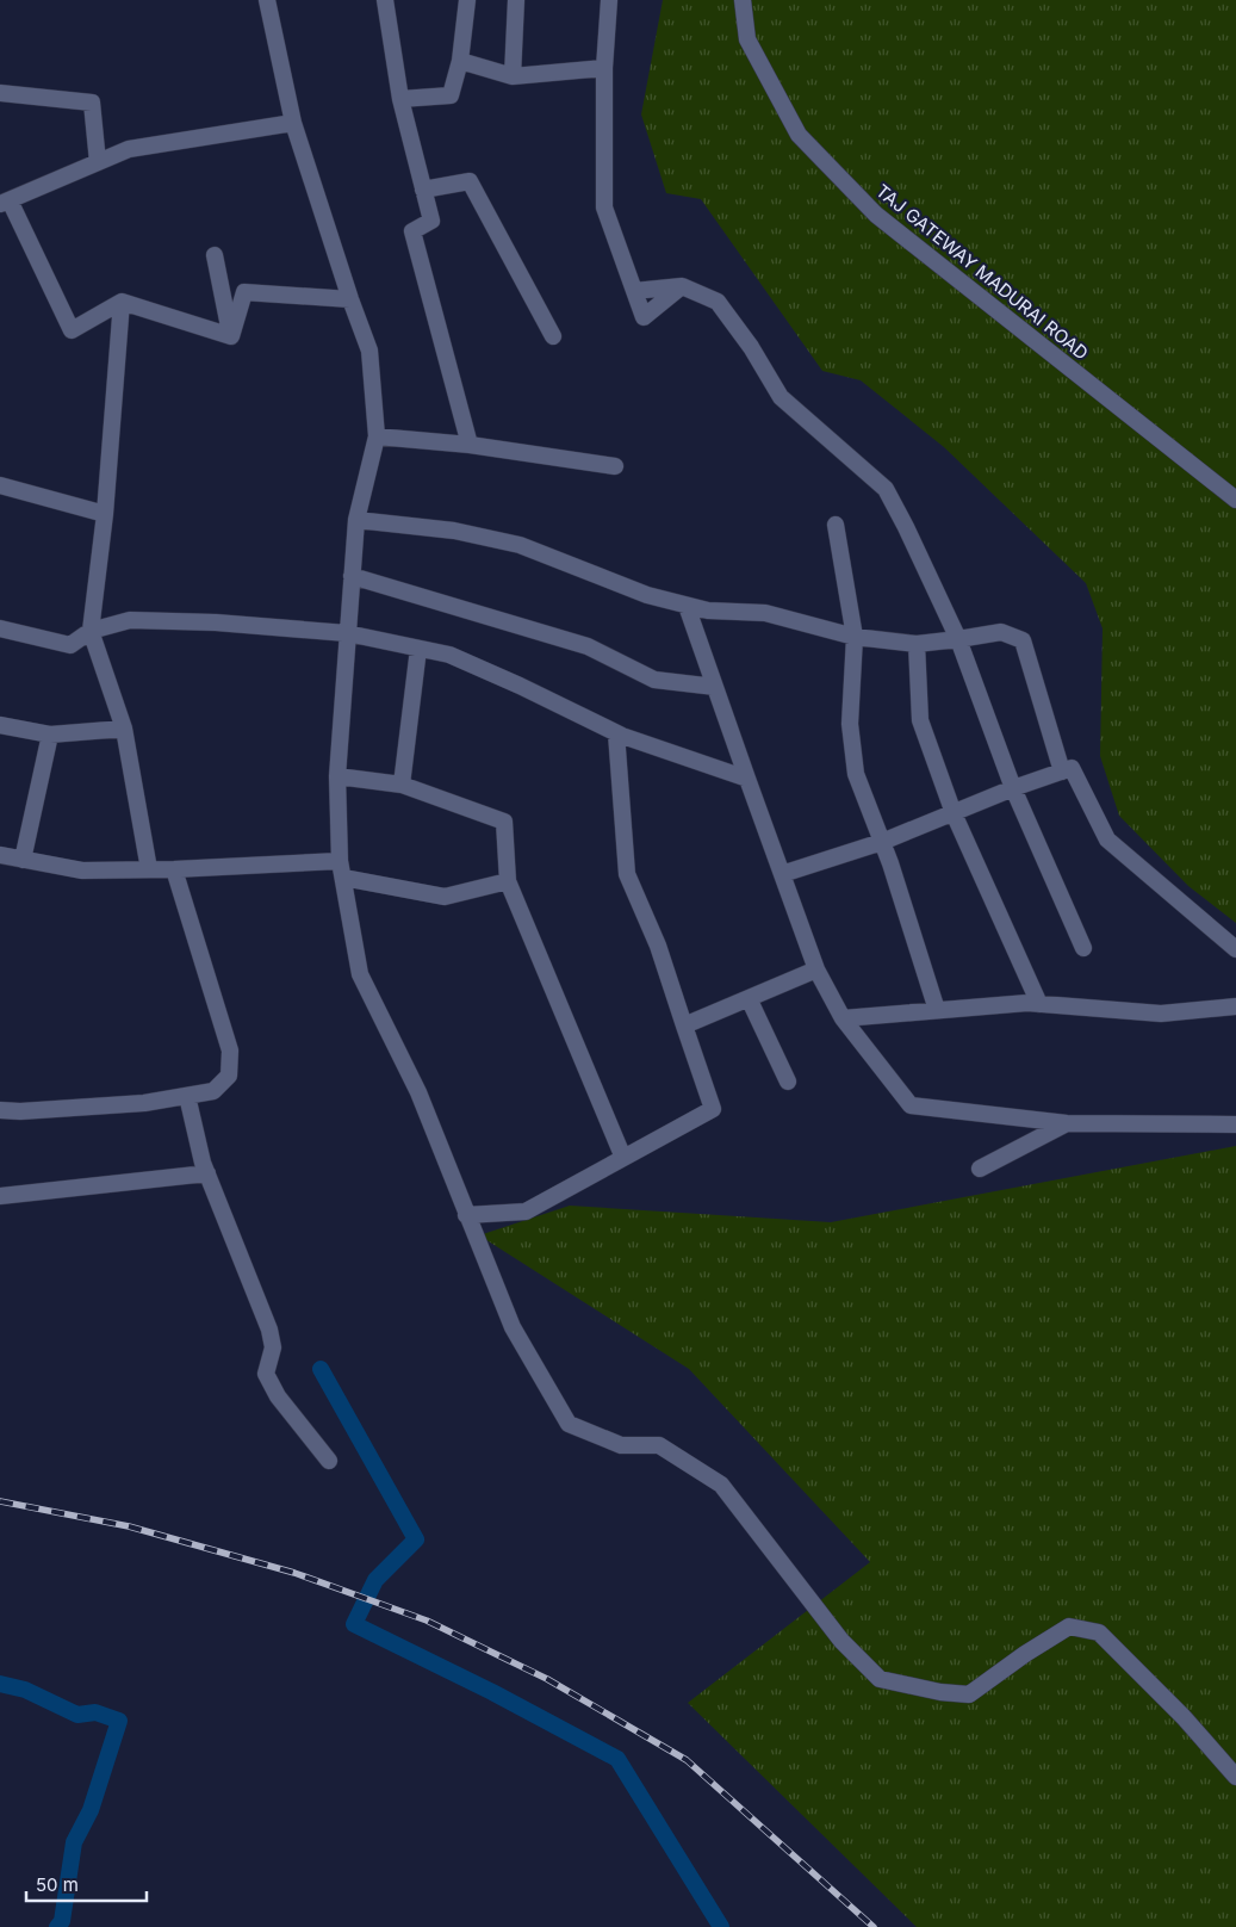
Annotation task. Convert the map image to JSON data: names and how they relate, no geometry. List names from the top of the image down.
{
  "streets": {
    "street": ["TAJ GATEWAY MADURAI ROAD"]
  },
  "scale_bar": "50 m"
}
